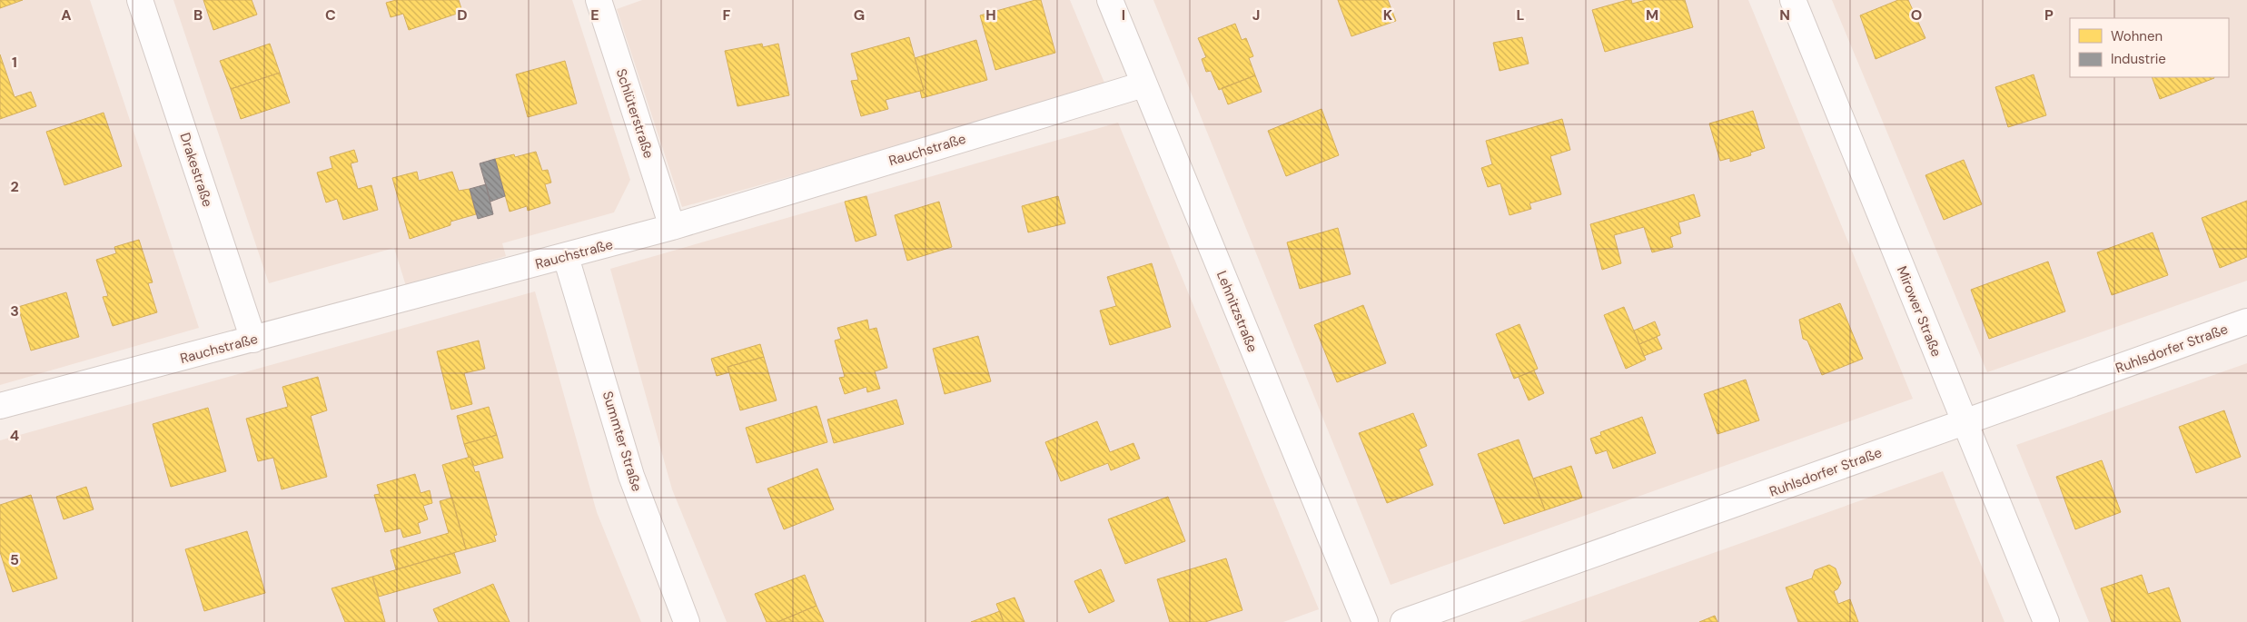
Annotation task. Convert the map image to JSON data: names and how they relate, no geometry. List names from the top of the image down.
{
  "streets": {
    "street": [
      "Schlüterstraße",
      "Rauchstraße",
      "Drakestraße",
      "Lehnitzstraße",
      "Mirower Straße",
      "Ruhlsdorfer Straße",
      "Summter Straße"
    ]
  },
  "crossings": [
    ["Schlüterstraße", "Rauchstraße"],
    ["Rauchstraße", "Drakestraße"],
    ["Rauchstraße", "Lehnitzstraße"],
    ["Rauchstraße", "Summter Straße"],
    ["Mirower Straße", "Ruhlsdorfer Straße"]
  ],
  "legend": ["Wohnen", "Industrie"],
  "grid": {
    "columns": [
      "A",
      "B",
      "C",
      "D",
      "E",
      "F",
      "G",
      "H",
      "I",
      "J",
      "K",
      "L",
      "M",
      "N",
      "O",
      "P"
    ],
    "rows": [
      "1",
      "2",
      "3",
      "4",
      "5"
    ]
  }
}
